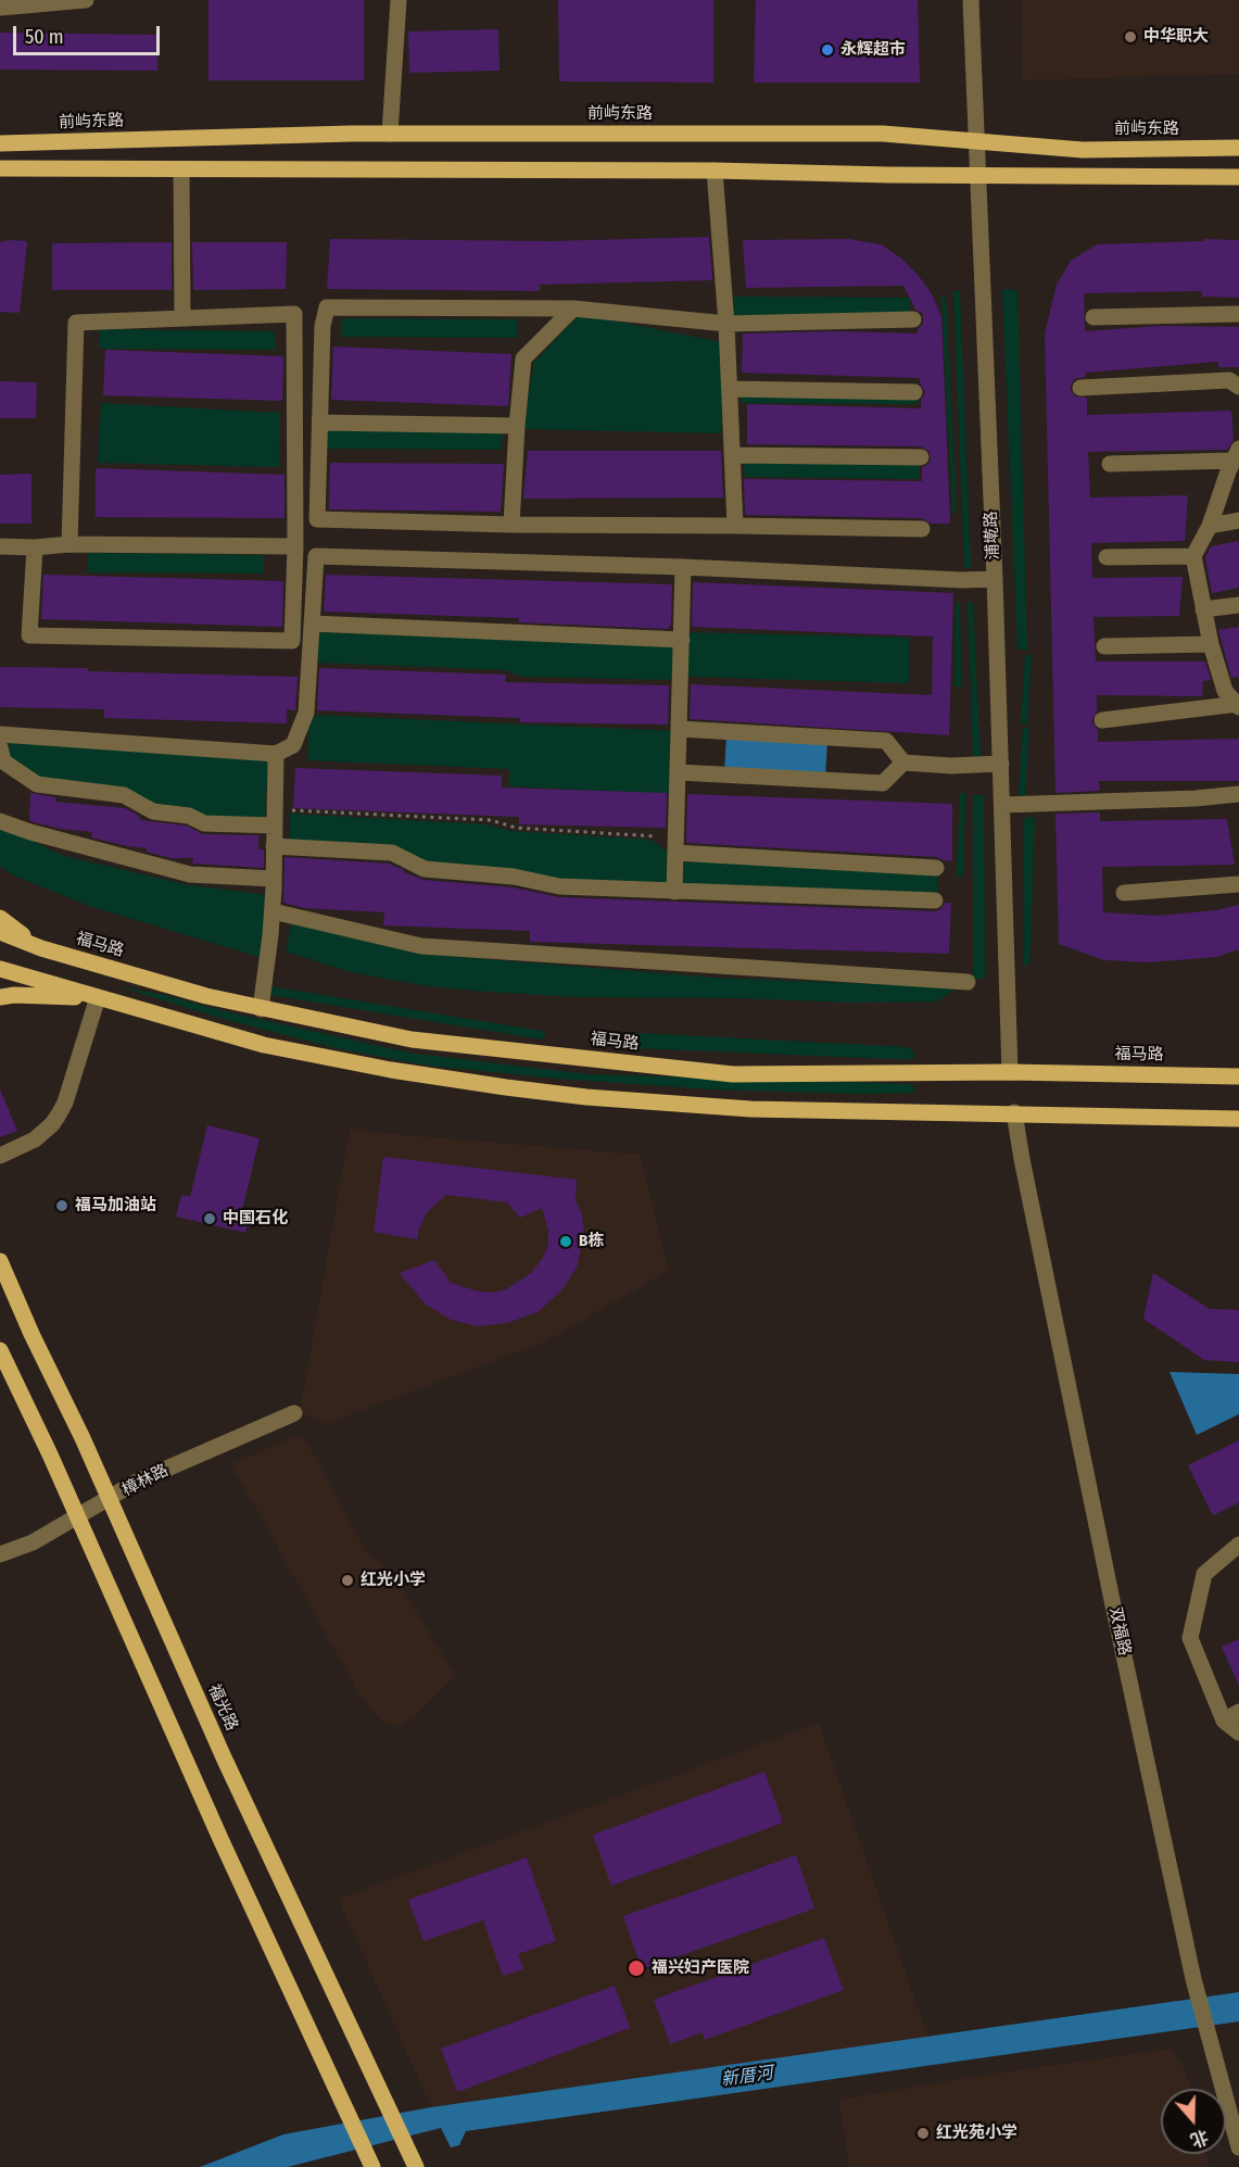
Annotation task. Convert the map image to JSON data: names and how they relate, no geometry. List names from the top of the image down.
{
  "streets": {
    "main road": ["前屿东路", "福马路", "福光路"],
    "street": ["浦墘路", "樟林路", "双福路"]
  },
  "crossings": [
    ["前屿东路", "浦墘路"],
    ["浦墘路", "福马路"],
    ["樟林路", "福光路"]
  ],
  "water": ["新厝河"],
  "places": [
    "中华职大",
    "永辉超市",
    "福马加油站",
    "中国石化",
    "B栋",
    "红光小学",
    "福兴妇产医院",
    "红光苑小学"
  ],
  "scale_bar": "50 m",
  "north": "bottom"
}
